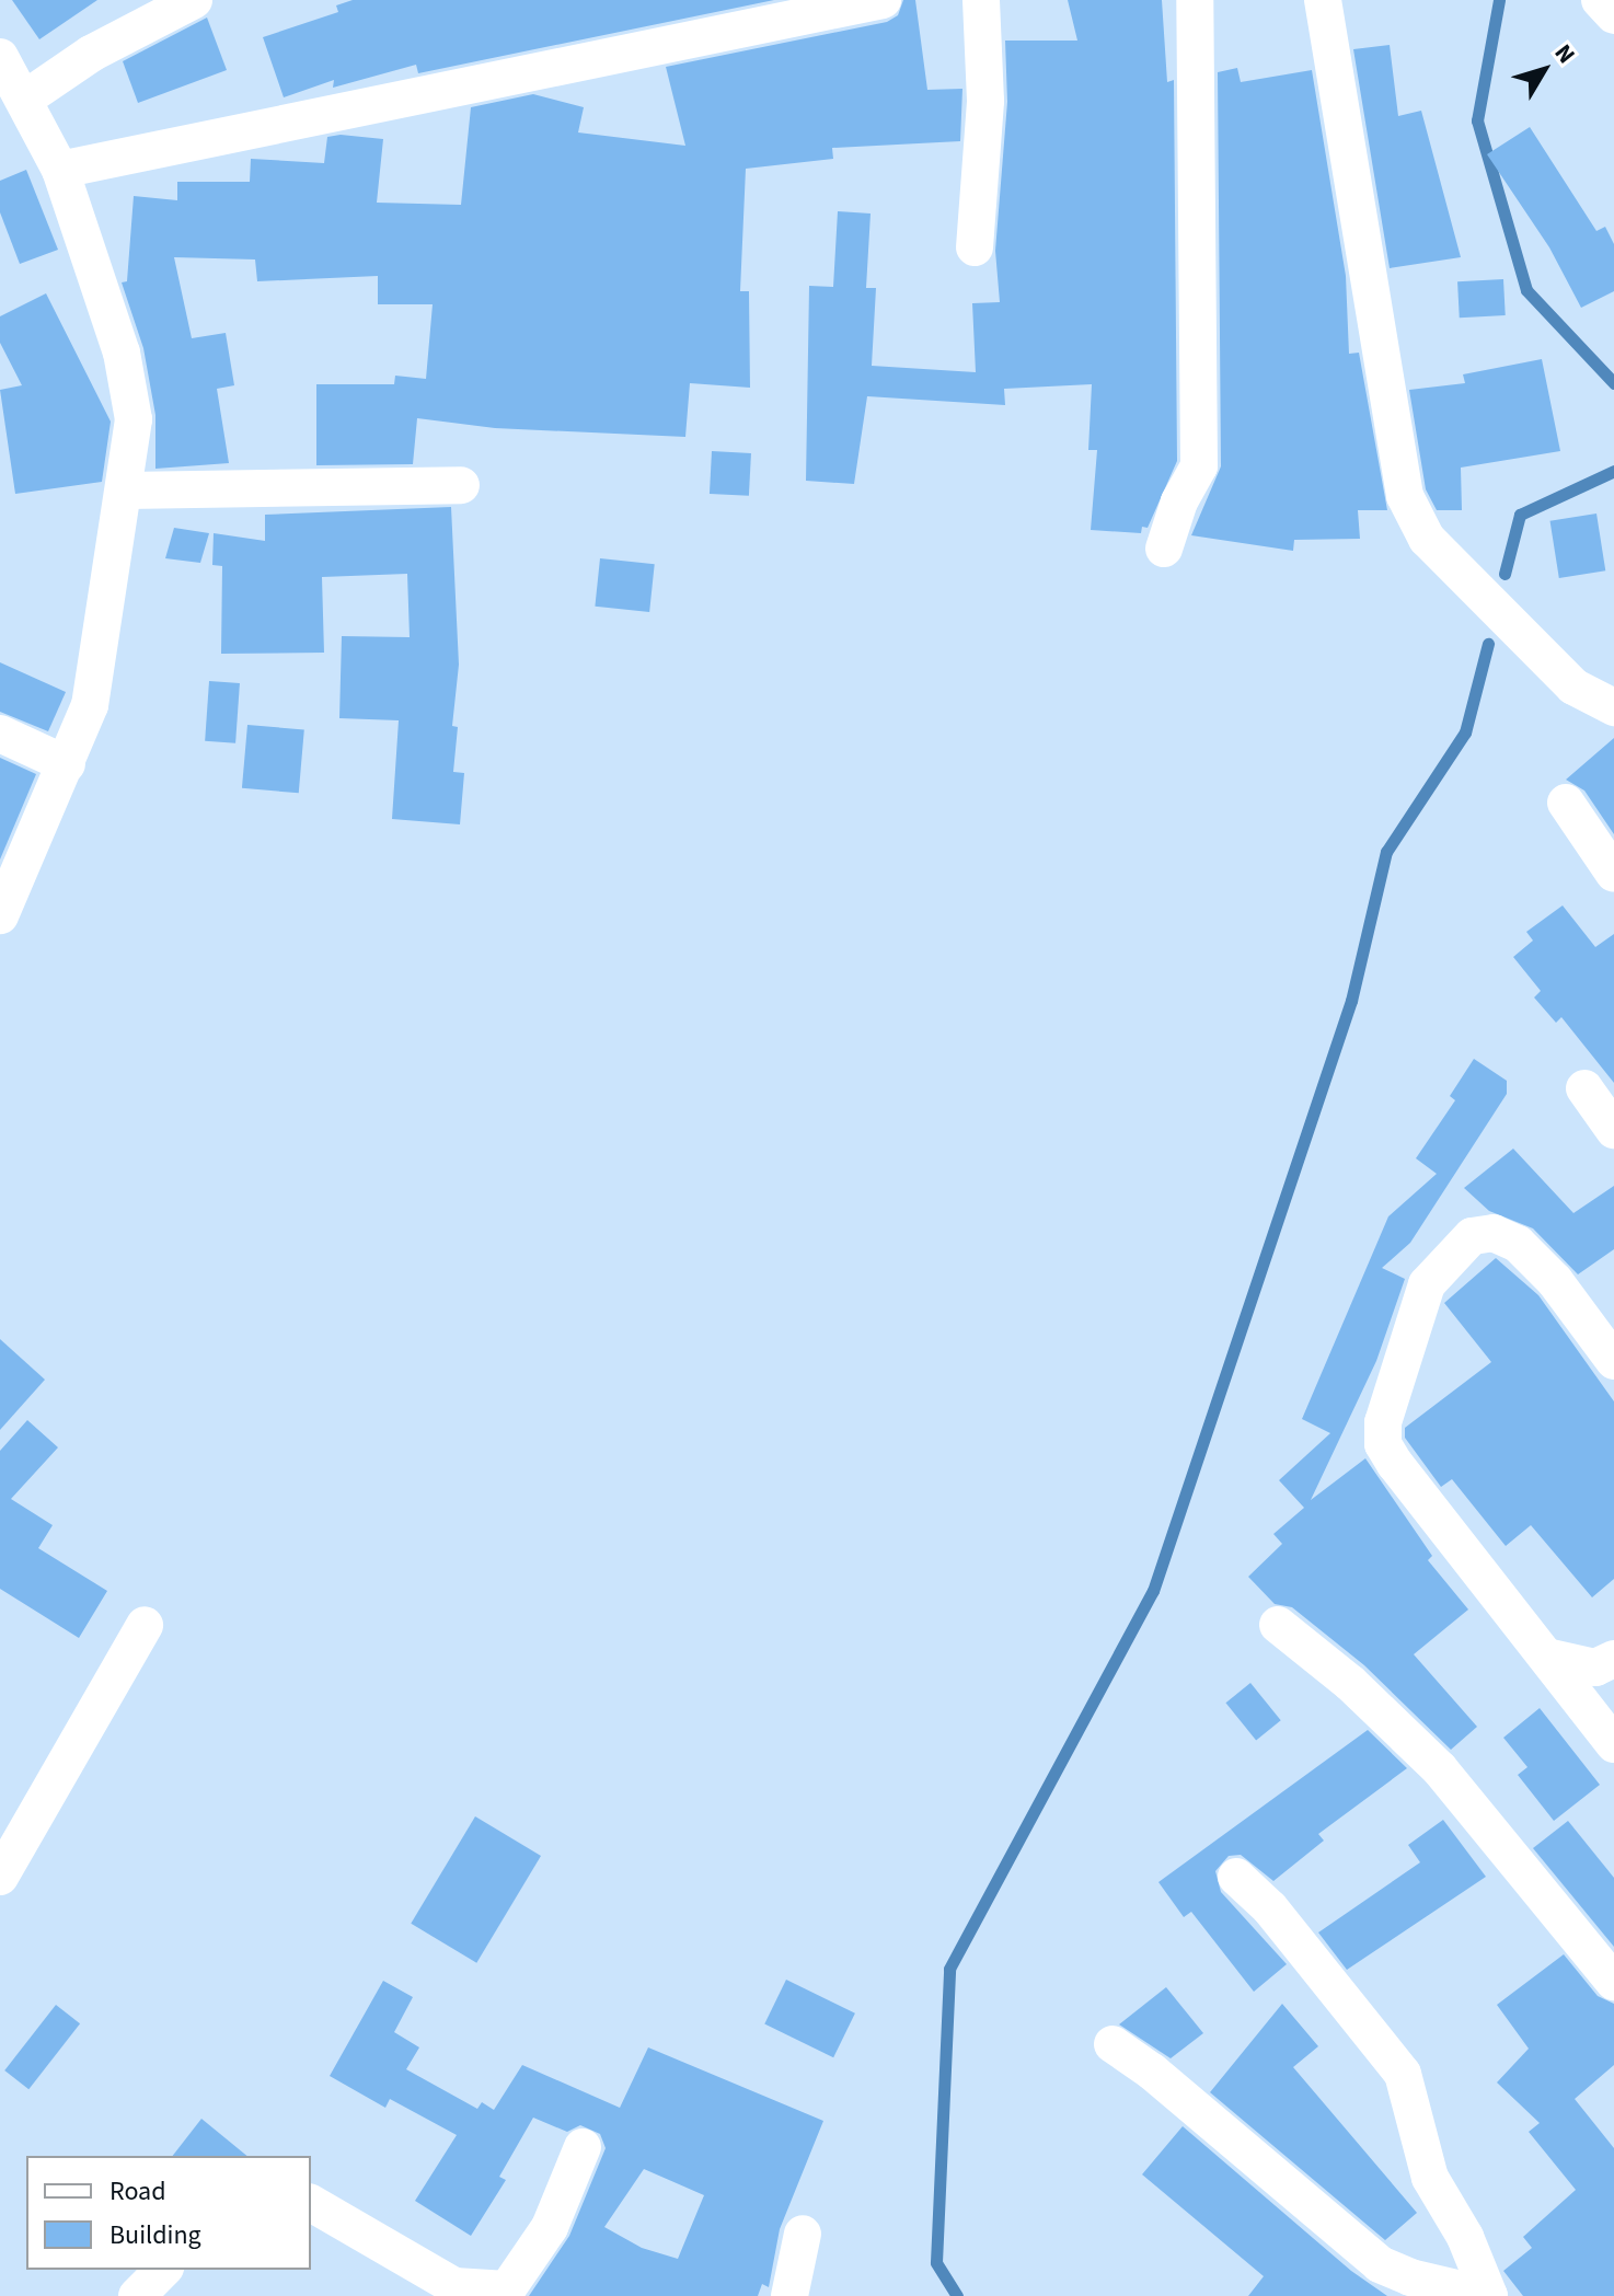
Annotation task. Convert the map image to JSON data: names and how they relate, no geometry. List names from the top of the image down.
{
  "legend": ["Road", "Building"],
  "north": "top right"
}
